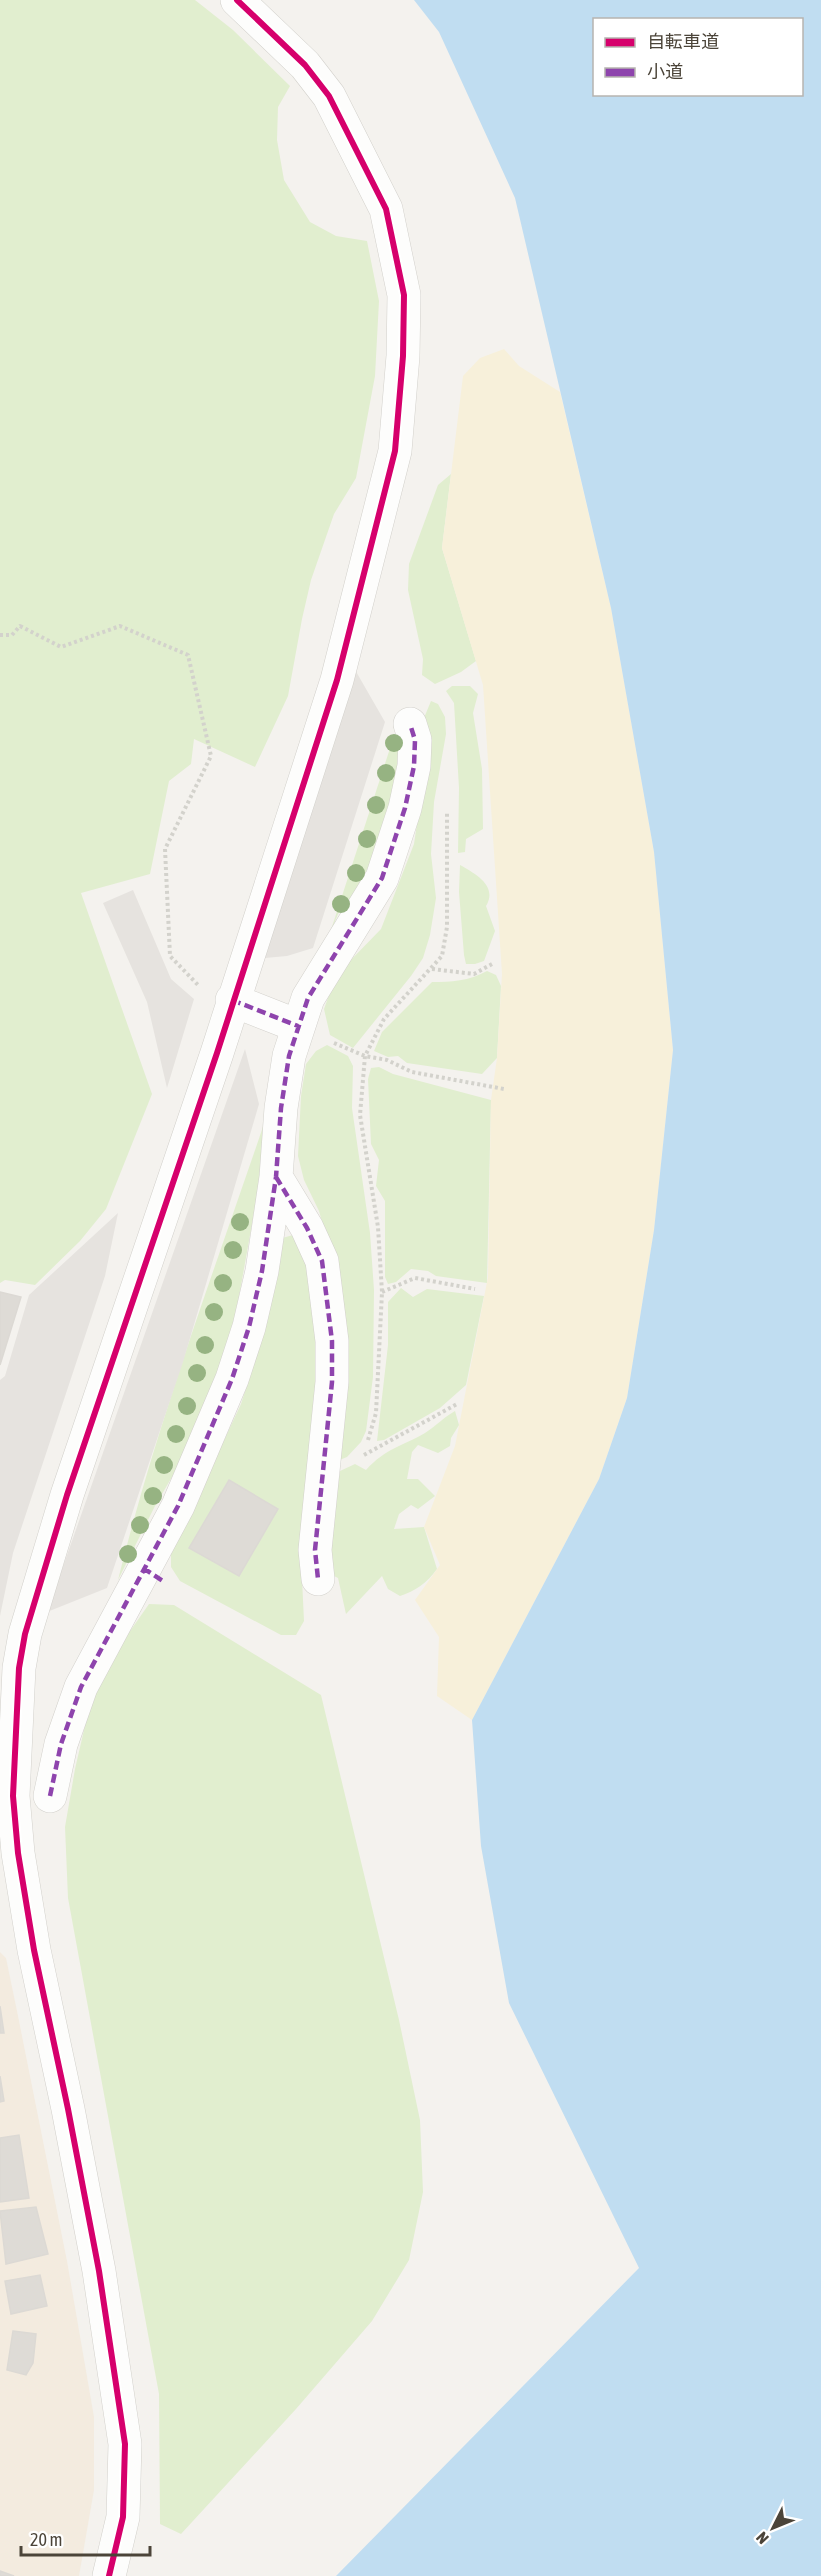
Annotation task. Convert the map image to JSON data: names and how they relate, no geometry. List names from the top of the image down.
{
  "legend": ["自転車道", "小道"],
  "scale_bar": "20 m",
  "north": "bottom left"
}
